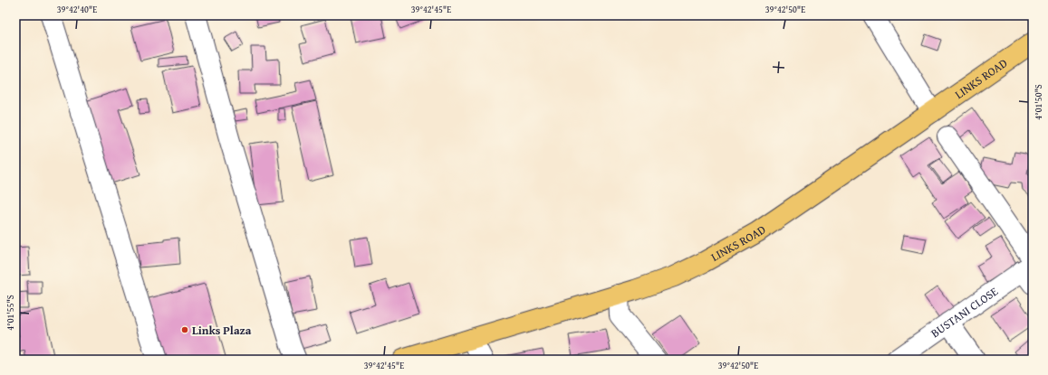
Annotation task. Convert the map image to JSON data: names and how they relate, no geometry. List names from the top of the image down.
{
  "streets": {
    "main road": ["LINKS ROAD"],
    "street": ["BUSTANI CLOSE"]
  },
  "places": ["Links Plaza"],
  "coordinates": [
    "39°42'40\"E",
    "39°42'45\"E",
    "39°42'50\"E",
    "4°01'50\"S",
    "4°01'55\"S"
  ]
}
